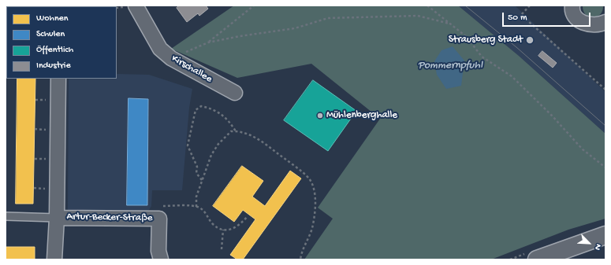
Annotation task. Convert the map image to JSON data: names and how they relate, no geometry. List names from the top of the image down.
{
  "streets": {
    "street": ["Kirschallee", "Artur-Becker-Straße"]
  },
  "water": ["Pommernpfuhl"],
  "places": ["Strausberg Stadt", "Mühlenberghalle"],
  "legend": [
    "Wohnen",
    "Schulen",
    "Öffentlich",
    "Industrie"
  ],
  "scale_bar": "50 m",
  "north": "bottom right"
}
